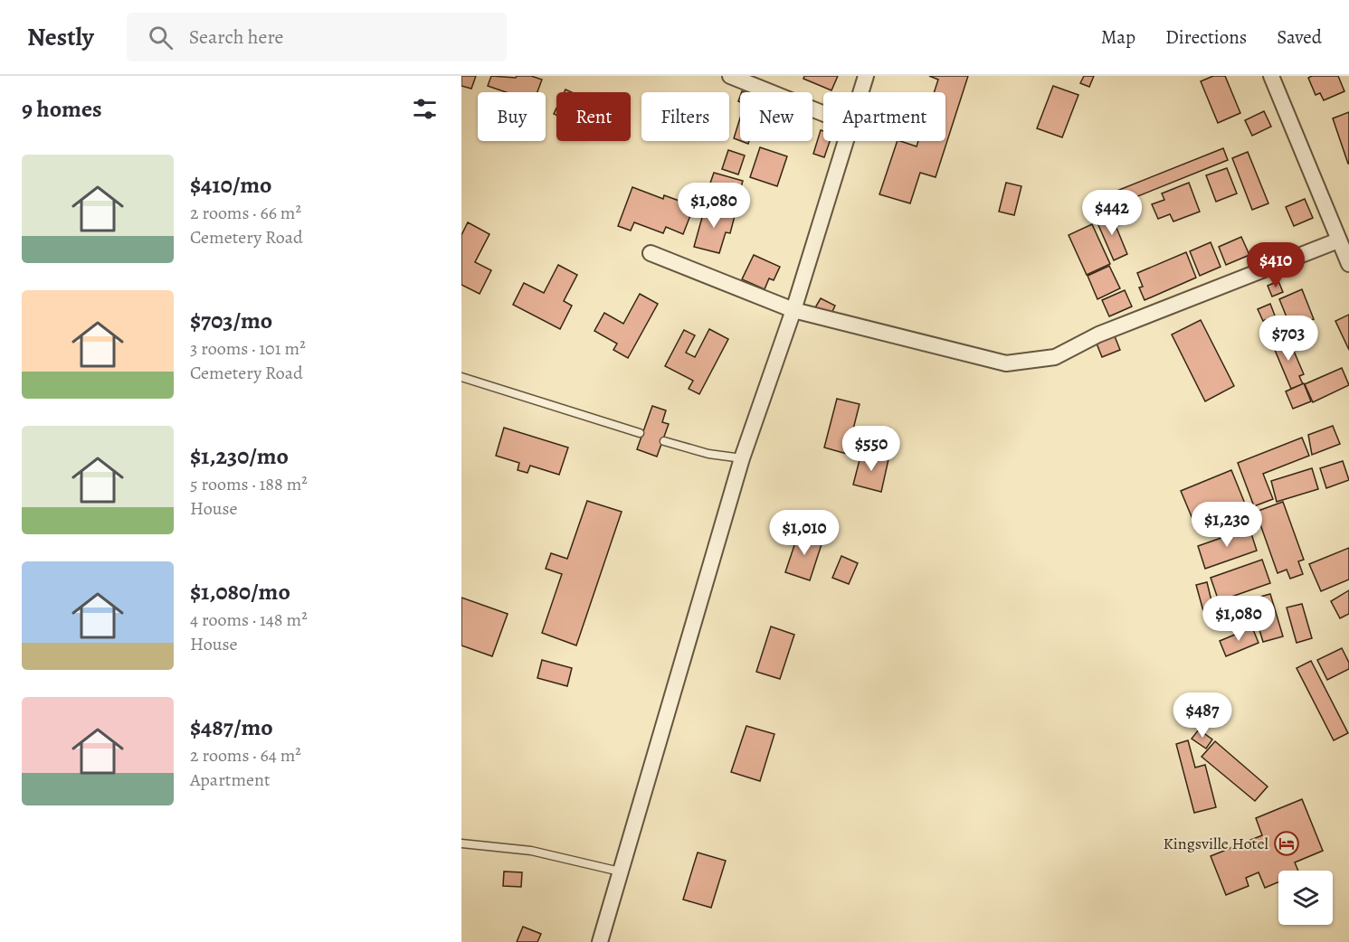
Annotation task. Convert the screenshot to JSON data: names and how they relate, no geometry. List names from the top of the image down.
{
  "places": {
    "hotel": ["Kingsville Hotel"]
  },
  "page": {
    "header": "Nestly",
    "search": "Search here",
    "nav": ["Map", "Directions", "Saved"],
    "heading": "9 homes",
    "chip": [
      "Buy",
      "Rent",
      "Filters",
      "New",
      "Apartment"
    ],
    "list": [
      {
        "name": "$410/mo",
        "note": "2 rooms · 66 m² · Cemetery Road"
      },
      {
        "name": "$703/mo",
        "note": "3 rooms · 101 m² · Cemetery Road"
      },
      {
        "name": "$1,230/mo",
        "note": "5 rooms · 188 m² · House"
      },
      {
        "name": "$1,080/mo",
        "note": "4 rooms · 148 m² · House"
      },
      {
        "name": "$487/mo",
        "note": "2 rooms · 64 m² · Apartment"
      }
    ],
    "price": [
      "$1,080",
      "$442",
      "$410",
      "$703",
      "$550",
      "$1,230",
      "$1,010",
      "$1,080",
      "$487"
    ]
  }
}
